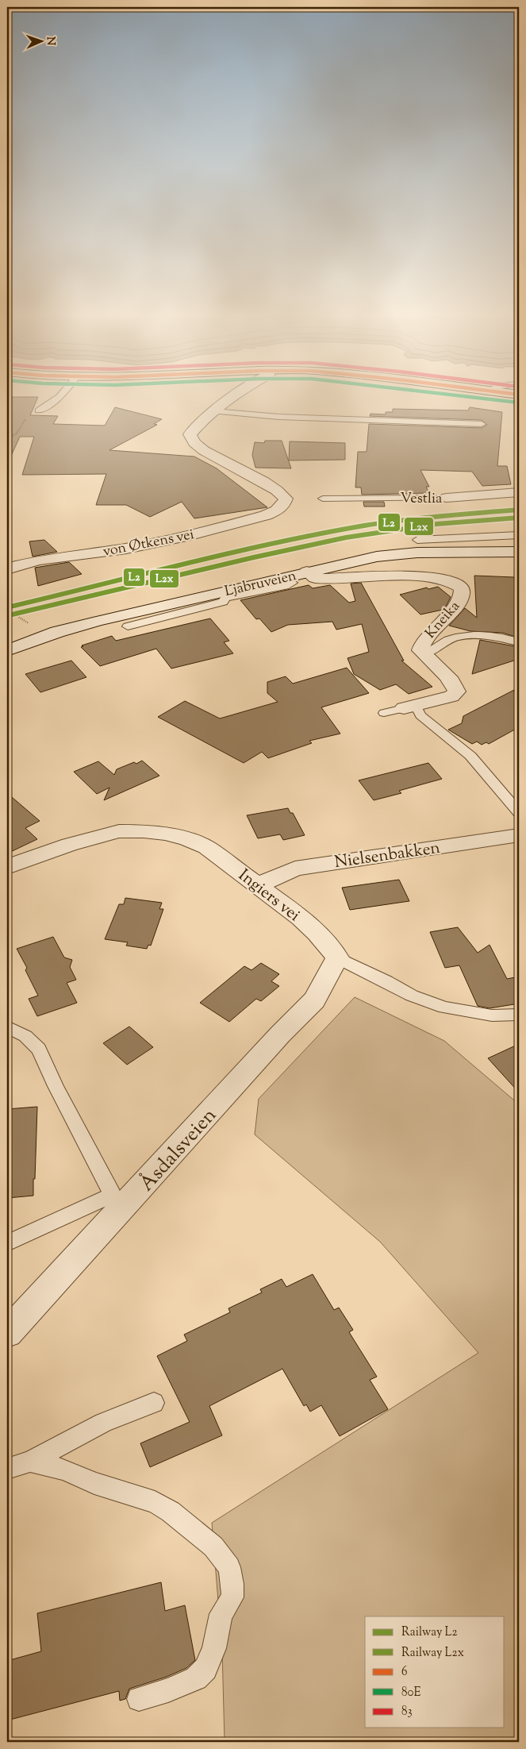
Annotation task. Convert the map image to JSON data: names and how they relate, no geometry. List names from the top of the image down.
{
  "streets": {
    "street": [
      "Vestlia",
      "von Øtkens vei",
      "Ljabruveien",
      "Kneika",
      "Nielsenbakken",
      "Ingiers vei",
      "Åsdalsveien"
    ]
  },
  "crossings": [
    ["Ljabruveien", "Kneika"],
    ["Nielsenbakken", "Ingiers vei"],
    ["Ingiers vei", "Åsdalsveien"]
  ],
  "lines": ["transit line 80E", "rail line L2", "rail line L2x"],
  "legend": [
    "Railway L2",
    "Railway L2x",
    "6",
    "80E",
    "83"
  ],
  "north": "right"
}
